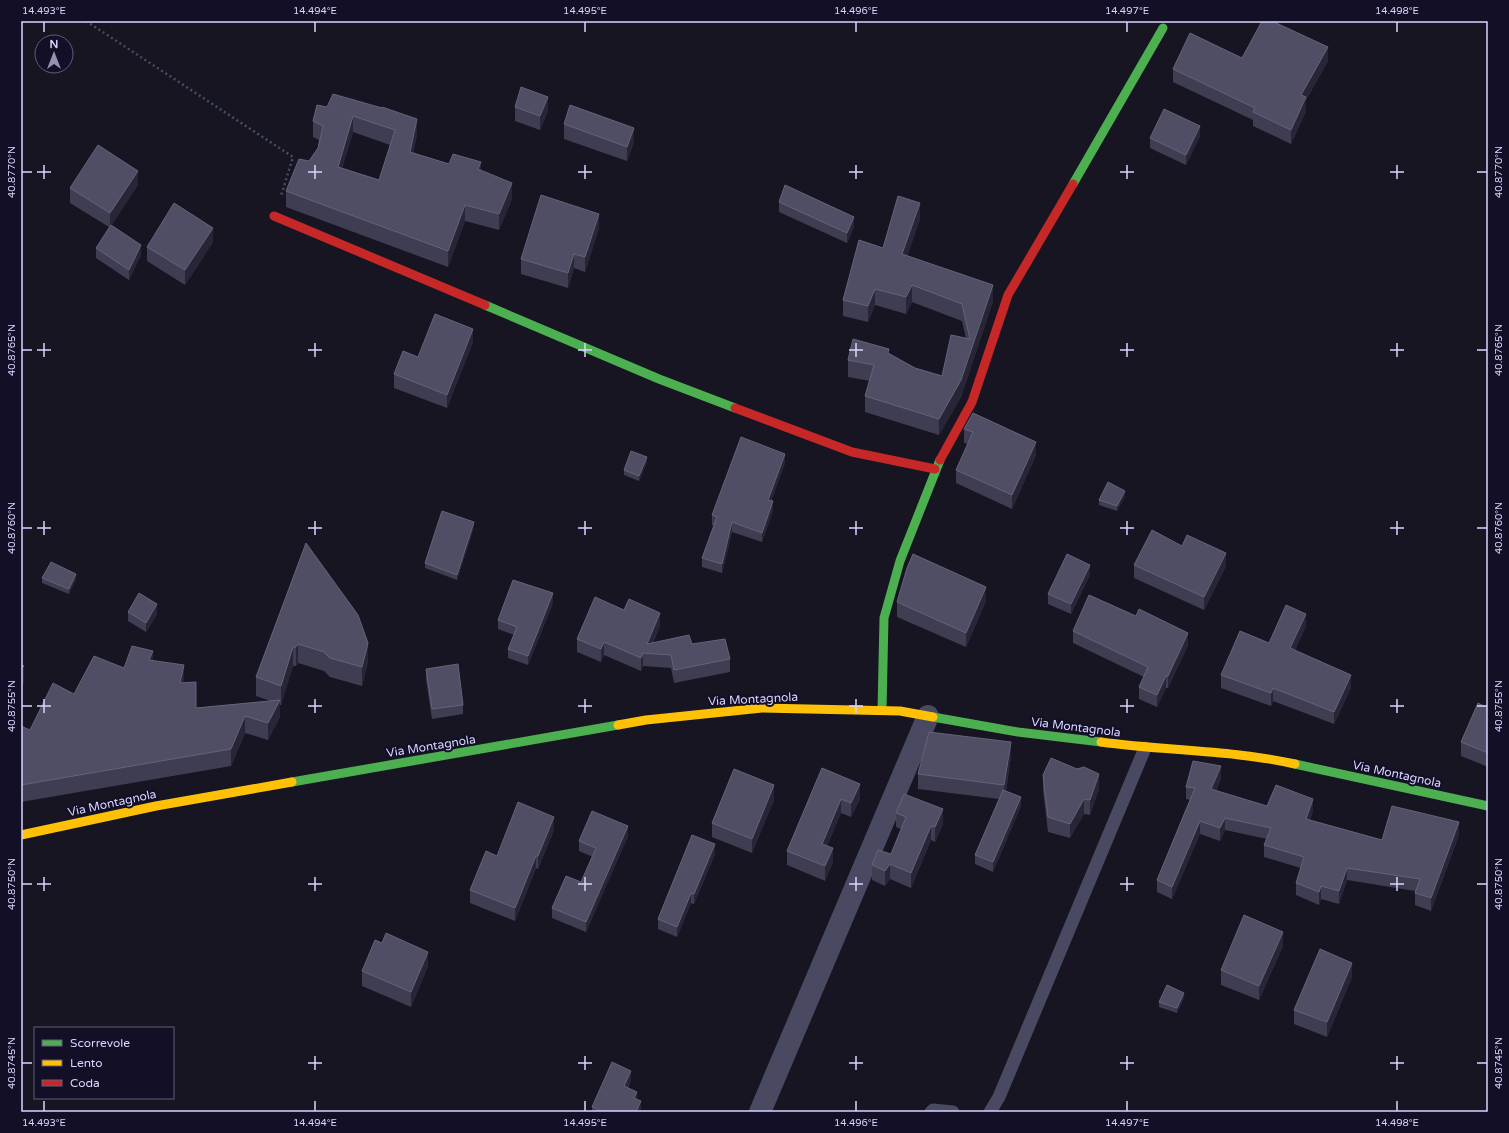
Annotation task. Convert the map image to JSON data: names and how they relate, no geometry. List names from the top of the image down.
{
  "streets": {
    "street": ["Via Montagnola"]
  },
  "legend": ["Scorrevole", "Lento", "Coda"],
  "north": "top",
  "coordinates": [
    "14.493°E",
    "14.494°E",
    "14.495°E",
    "14.496°E",
    "14.497°E",
    "14.498°E",
    "40.8770°N",
    "40.8765°N",
    "40.8760°N",
    "40.8755°N",
    "40.8750°N",
    "40.8745°N"
  ]
}
